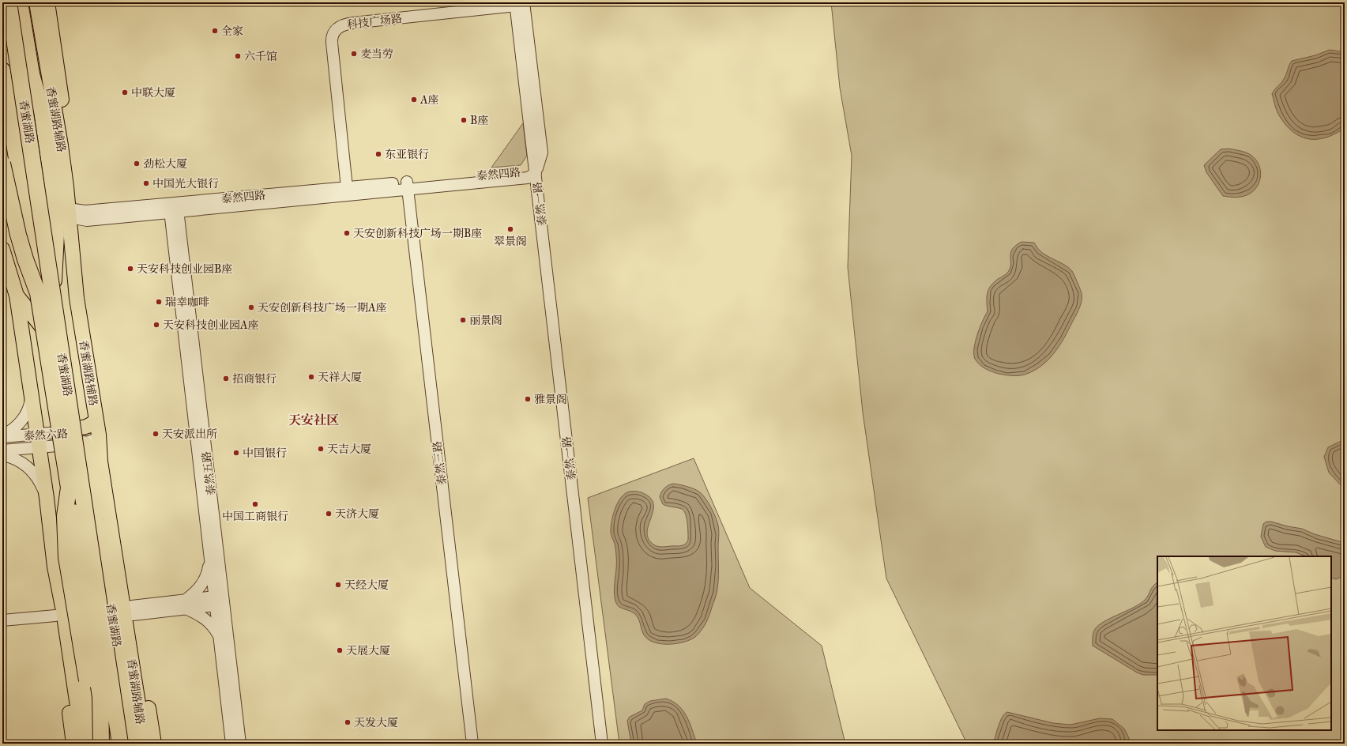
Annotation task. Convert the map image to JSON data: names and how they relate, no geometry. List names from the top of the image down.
{
  "streets": {
    "highway": ["香蜜湖路"],
    "main road": ["香蜜湖路辅路"],
    "street": [
      "科技广场路",
      "泰然四路",
      "泰然一路",
      "泰然六路",
      "泰然三路",
      "泰然五路"
    ]
  },
  "crossings": [
    ["科技广场路", "泰然四路"],
    ["科技广场路", "泰然一路"],
    ["香蜜湖路辅路", "泰然四路"],
    ["泰然四路", "泰然一路"],
    ["泰然四路", "泰然三路"],
    ["泰然四路", "泰然五路"]
  ],
  "districts": ["天安社区"],
  "places": [
    "全家",
    "麦当劳",
    "六千馆",
    "中联大厦",
    "A座",
    "B座",
    "东亚银行",
    "劲松大厦",
    "中国光大银行",
    "翠景阁",
    "天安创新科技广场一期B座",
    "天安科技创业园B座",
    "瑞幸咖啡",
    "天安创新科技广场一期A座",
    "丽景阁",
    "天安科技创业园A座",
    "天祥大厦",
    "招商银行",
    "雅景阁",
    "天安派出所",
    "天吉大厦",
    "中国银行",
    "中国工商银行",
    "天济大厦",
    "天经大厦",
    "天展大厦",
    "天发大厦"
  ]
}
